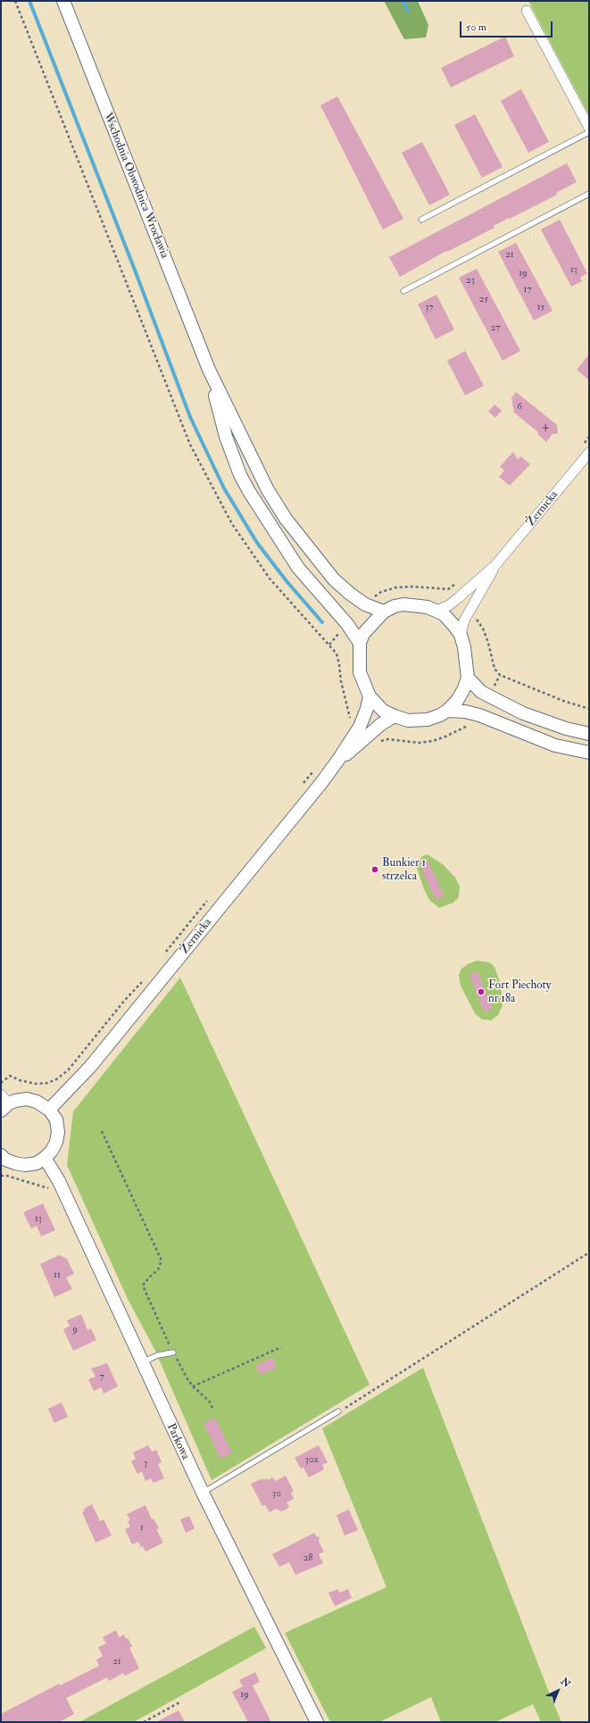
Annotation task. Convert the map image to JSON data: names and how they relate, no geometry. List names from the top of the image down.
{
  "streets": {
    "street": ["Wschodnia Obwodnica Wrocławia", "Żernicka", "Parkowa"]
  },
  "crossings": [
    ["Wschodnia Obwodnica Wrocławia", "Żernicka"]
  ],
  "places": ["Bunkier 1 strzelca", "Fort Piechoty nr 18a"],
  "house_numbers": [
    "21",
    "13",
    "19",
    "23",
    "17",
    "25",
    "37",
    "15",
    "27",
    "6",
    "4",
    "13",
    "11",
    "9",
    "7",
    "30a",
    "3",
    "30",
    "1",
    "28",
    "21",
    "19"
  ],
  "scale_bar": "50 m",
  "north": "top right"
}
